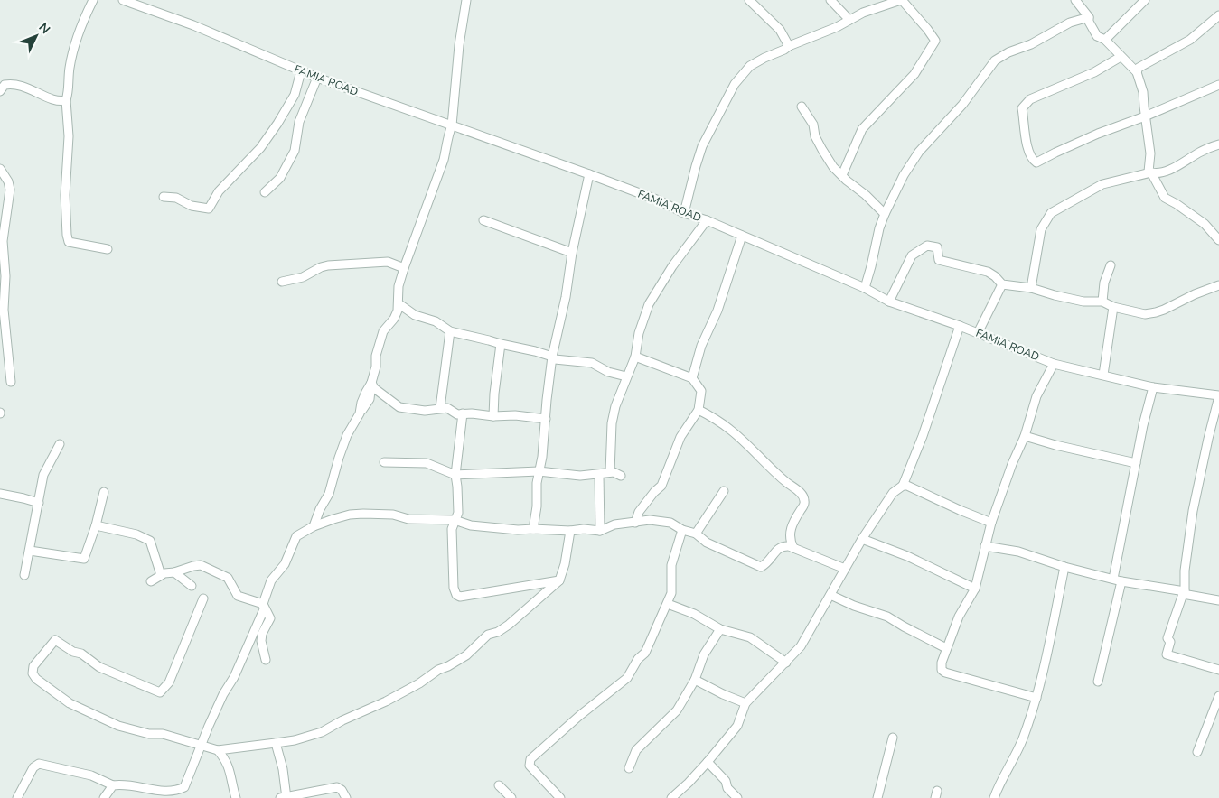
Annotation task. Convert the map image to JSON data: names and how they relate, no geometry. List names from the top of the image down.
{
  "streets": {
    "street": ["FAMIA ROAD"]
  },
  "north": "top right"
}
